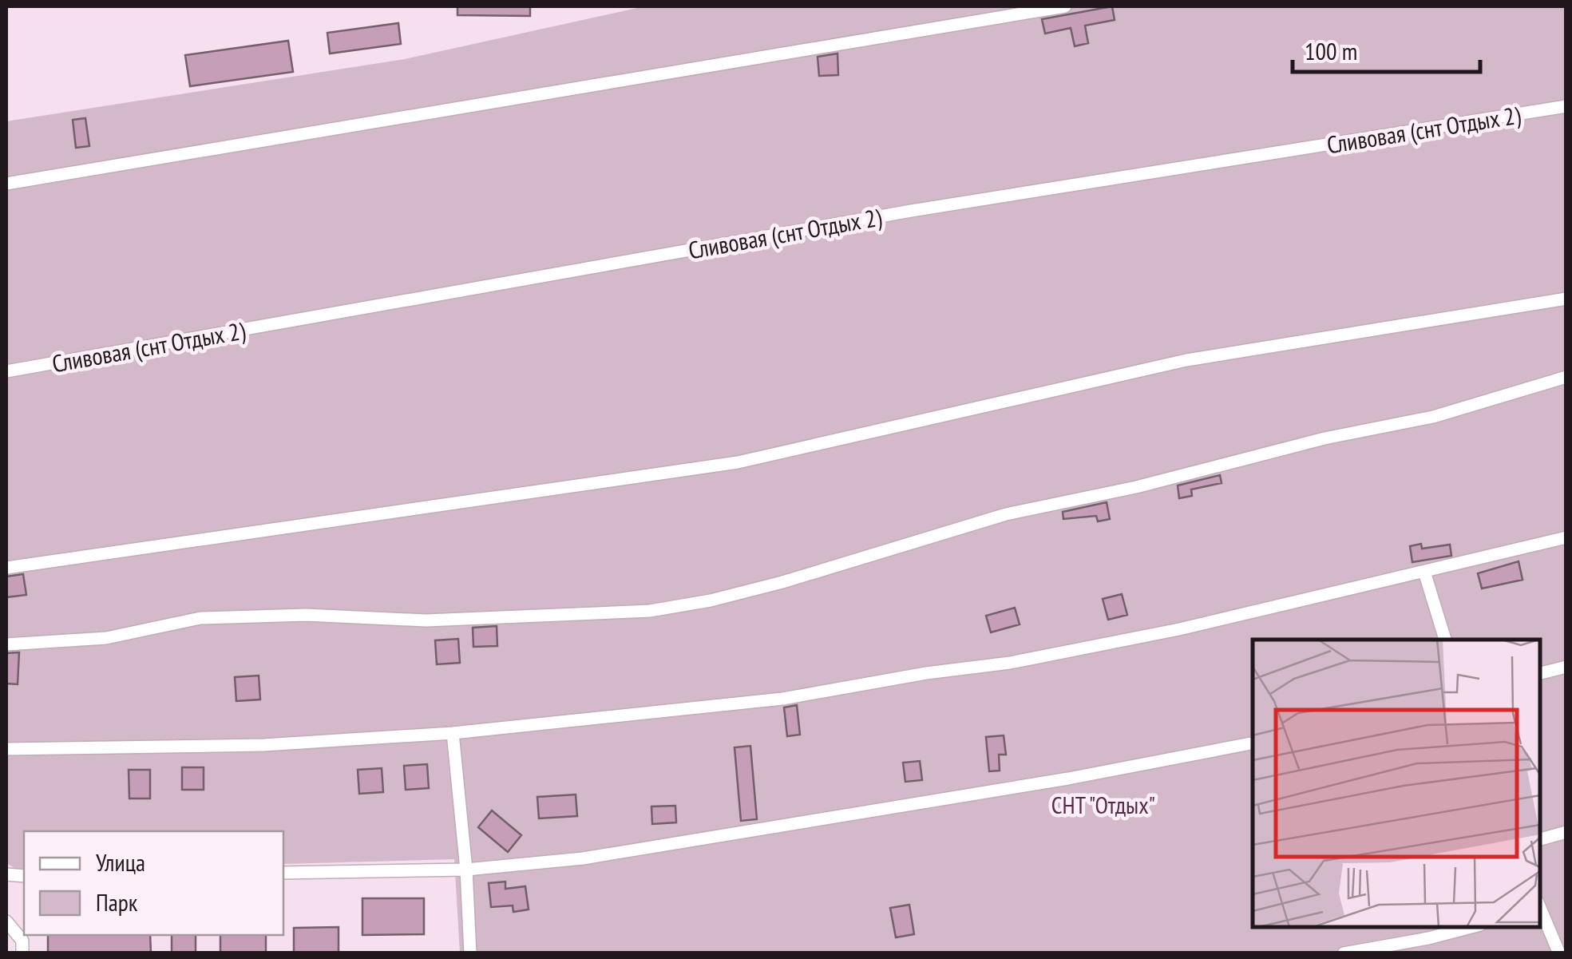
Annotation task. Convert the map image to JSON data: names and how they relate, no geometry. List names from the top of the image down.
{
  "streets": {
    "lane": ["Сливовая (снт Отдых 2)"]
  },
  "parks": ["СНТ \"Отдых\""],
  "legend": ["Улица", "Парк"],
  "scale_bar": "100 m"
}
